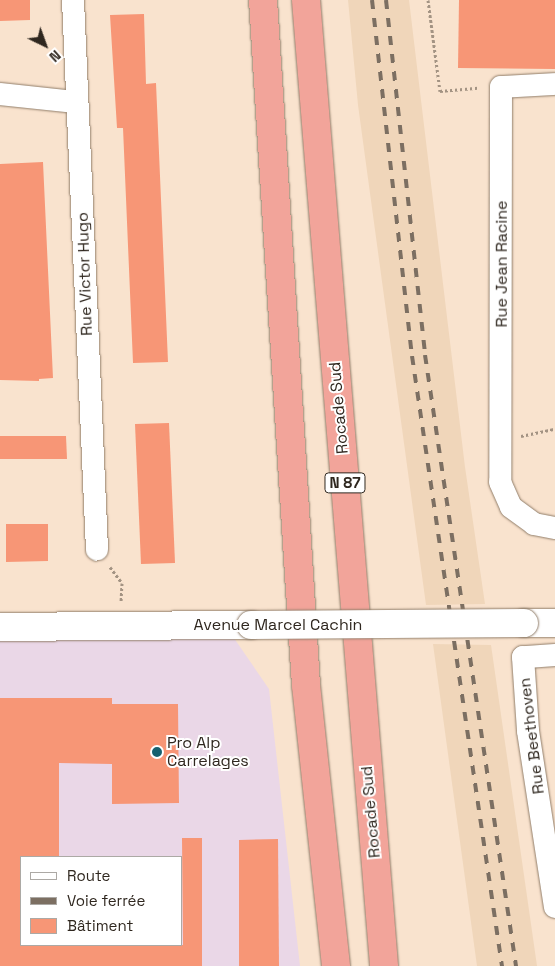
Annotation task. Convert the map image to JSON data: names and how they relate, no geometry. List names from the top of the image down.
{
  "streets": {
    "highway": ["Rocade Sud", "N 87"],
    "street": [
      "Rue Jean Racine",
      "Rue Victor Hugo",
      "Avenue Marcel Cachin",
      "Rue Beethoven"
    ]
  },
  "places": ["Pro Alp Carrelages"],
  "legend": ["Route", "Voie ferrée", "Bâtiment"],
  "north": "bottom right"
}
